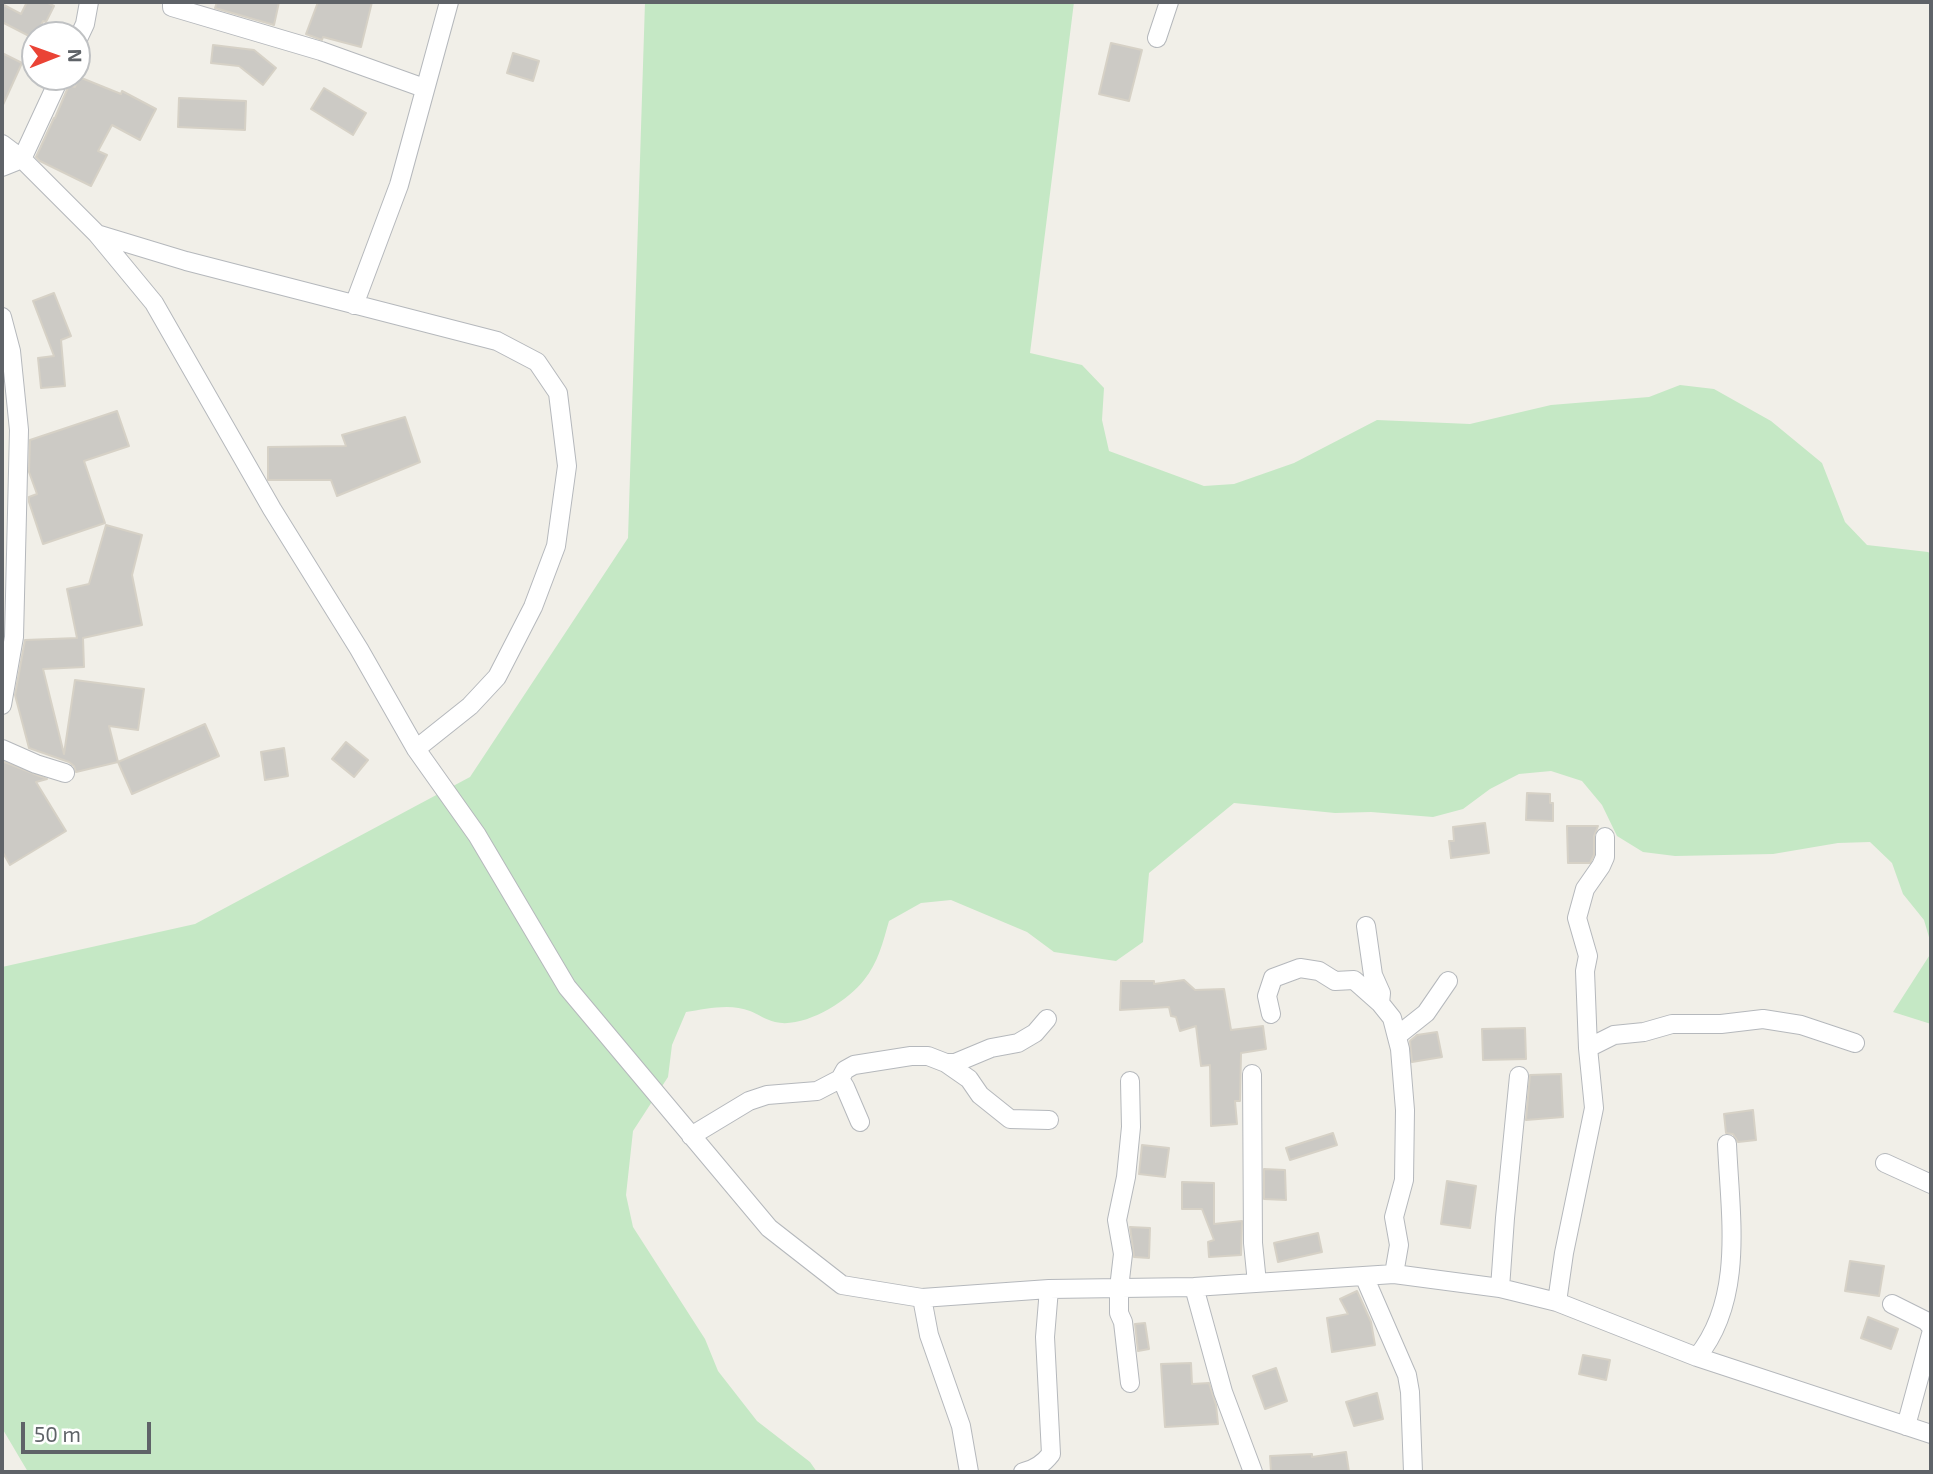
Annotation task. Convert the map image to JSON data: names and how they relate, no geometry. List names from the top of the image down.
{
  "scale_bar": "50 m",
  "north": "right"
}
